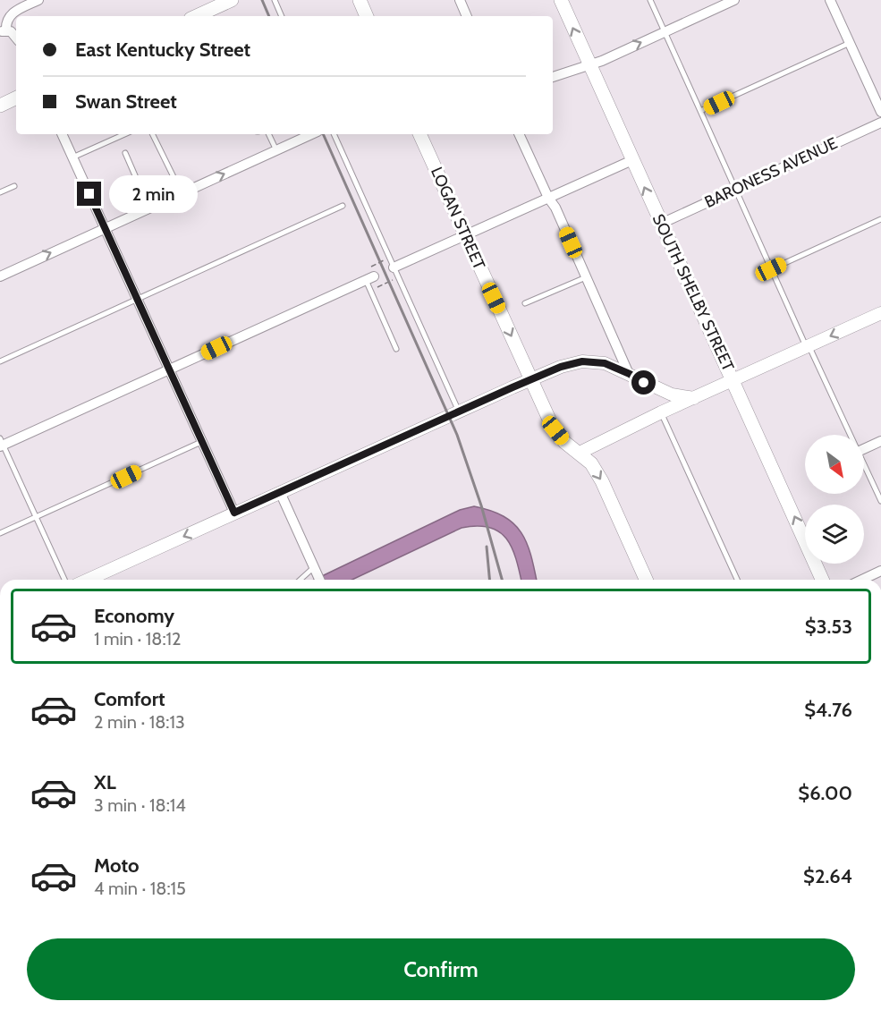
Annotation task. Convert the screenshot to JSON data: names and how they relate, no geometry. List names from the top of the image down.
{
  "streets": {
    "main road": ["LOGAN STREET", "SOUTH SHELBY STREET"],
    "street": ["BARONESS AVENUE"]
  },
  "crossings": [
    ["BARONESS AVENUE", "SOUTH SHELBY STREET"]
  ],
  "one_way": ["LOGAN STREET", "SOUTH SHELBY STREET"],
  "north": "bottom right",
  "page": {
    "banner": ["East Kentucky Street", "Swan Street"],
    "bubble": "2 min",
    "list": [
      {
        "name": "Economy",
        "note": "1 min · 18:12",
        "value": "$3.53"
      },
      {
        "name": "Comfort",
        "note": "2 min · 18:13",
        "value": "$4.76"
      },
      {
        "name": "XL",
        "note": "3 min · 18:14",
        "value": "$6.00"
      },
      {
        "name": "Moto",
        "note": "4 min · 18:15",
        "value": "$2.64"
      }
    ],
    "buttons": "Confirm"
  }
}
